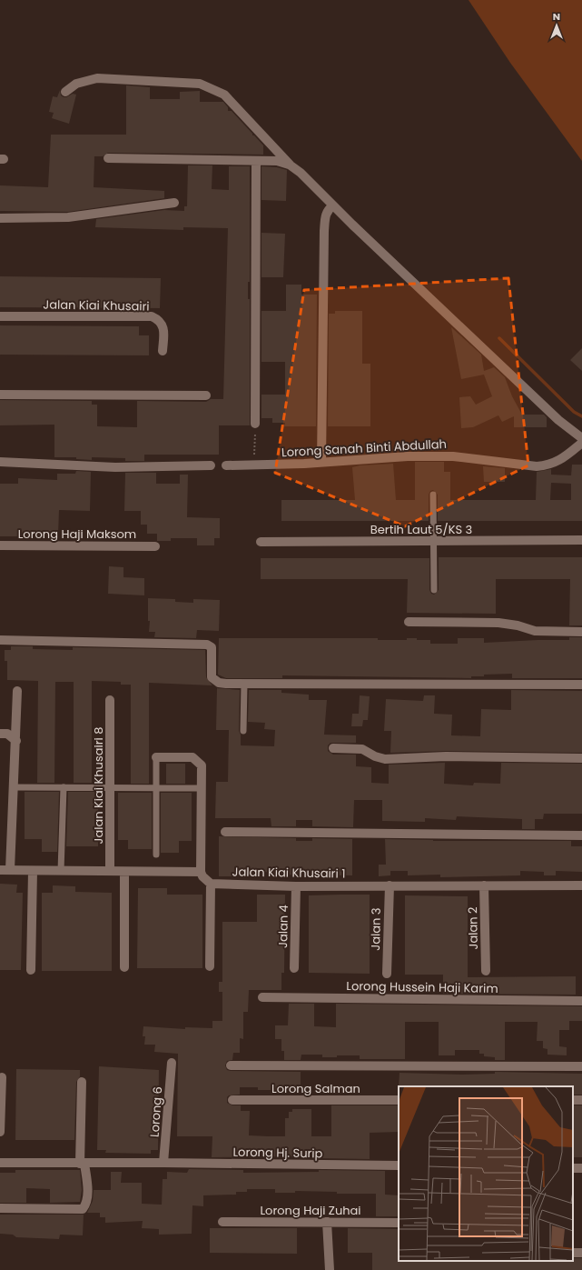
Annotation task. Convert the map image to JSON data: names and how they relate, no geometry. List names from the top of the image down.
{
  "streets": {
    "street": [
      "Jalan Kiai Khusairi",
      "Lorong Sanah Binti Abdullah",
      "Bertih Laut 5/KS 3",
      "Lorong Haji Maksom",
      "Jalan Kiai Khusairi 8",
      "Jalan Kiai Khusairi 1",
      "Jalan 4",
      "Jalan 2",
      "Jalan 3",
      "Lorong Hussein Haji Karim",
      "Lorong Salman",
      "Lorong 6",
      "Lorong Hj. Surip",
      "Lorong Haji Zuhai"
    ]
  },
  "crossings": [
    ["Jalan Kiai Khusairi 1", "Jalan 4"],
    ["Jalan Kiai Khusairi 1", "Jalan 2"],
    ["Jalan Kiai Khusairi 1", "Jalan 3"],
    ["Lorong 6", "Lorong Hj. Surip"]
  ],
  "north": "top"
}
